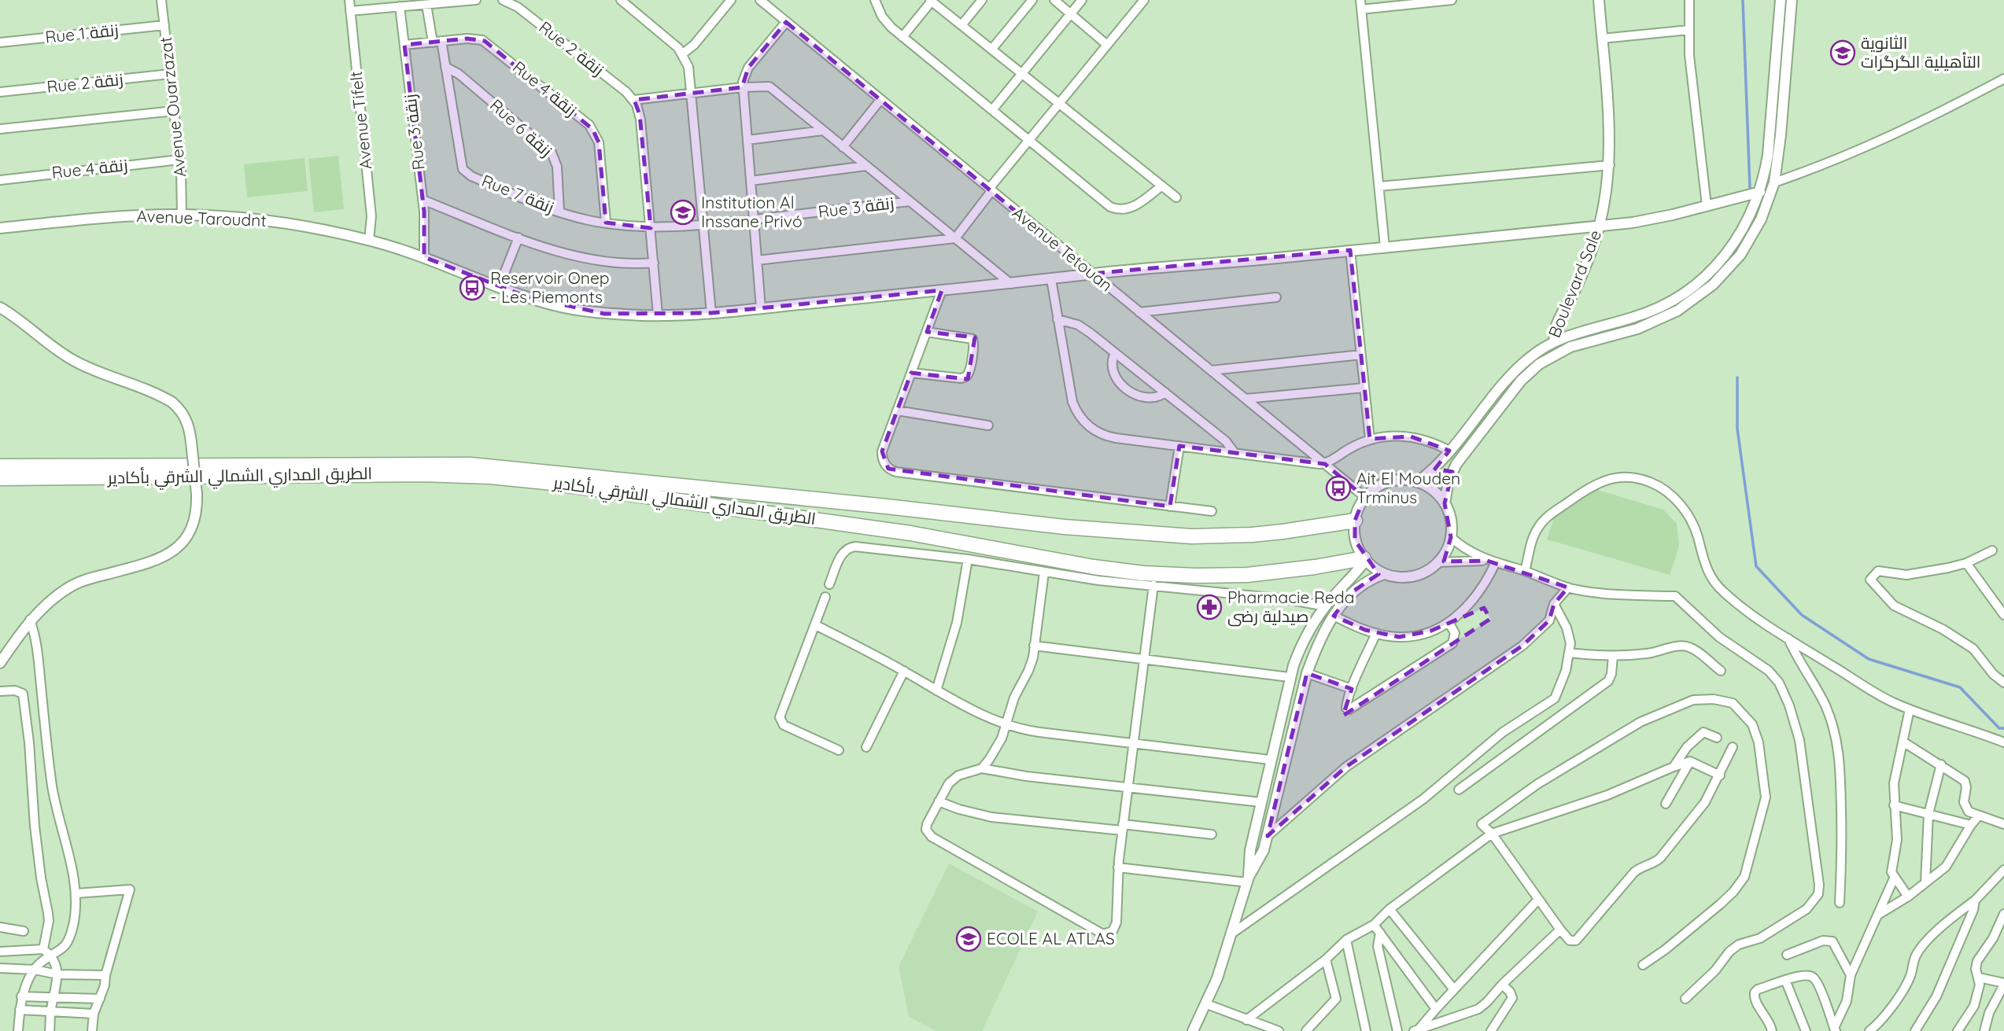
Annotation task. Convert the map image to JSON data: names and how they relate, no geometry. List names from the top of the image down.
{
  "streets": {
    "highway": ["الطريق المداري الشمالي الشرقي بأكادير"],
    "street": [
      "Rue 1 زنقة",
      "Rue 2 زنقة",
      "Rue 4 زنقة",
      "Avenue Ouarzazat",
      "Avenue Tifelt",
      "Rue 6 زنقة",
      "Rue 3 زنقة",
      "Rue 7 زنقة",
      "Avenue Taroudnt",
      "Avenue Tetouan",
      "Boulevard Sale"
    ]
  },
  "crossings": [
    ["Rue 1 زنقة", "Avenue Ouarzazat"],
    ["Rue 2 زنقة", "Avenue Ouarzazat"],
    ["Rue 4 زنقة", "Avenue Ouarzazat"],
    ["Rue 4 زنقة", "Rue 3 زنقة"],
    ["Rue 4 زنقة", "Rue 7 زنقة"],
    ["Avenue Ouarzazat", "Avenue Taroudnt"],
    ["Avenue Tifelt", "Avenue Taroudnt"],
    ["Rue 6 زنقة", "Rue 7 زنقة"],
    ["Rue 3 زنقة", "Rue 7 زنقة"],
    ["Rue 3 زنقة", "Avenue Taroudnt"],
    ["Avenue Taroudnt", "Avenue Tetouan"],
    ["Avenue Taroudnt", "Boulevard Sale"],
    ["Avenue Tetouan", "Boulevard Sale"],
    ["Avenue Tetouan", "الطريق المداري الشمالي الشرقي بأكادير"],
    ["Boulevard Sale", "الطريق المداري الشمالي الشرقي بأكادير"]
  ],
  "places": {
    "school or university": ["الثانوية التأهيلية الگرگرات", "Institution Al Inssane Privó", "ECOLE AL ATLAS"],
    "bus stop": ["Reservoir Onep - Les Piemonts", "Ait El Mouden Trminus"],
    "pharmacy": ["Pharmacie Reda صيدلية رضى"]
  }
}
